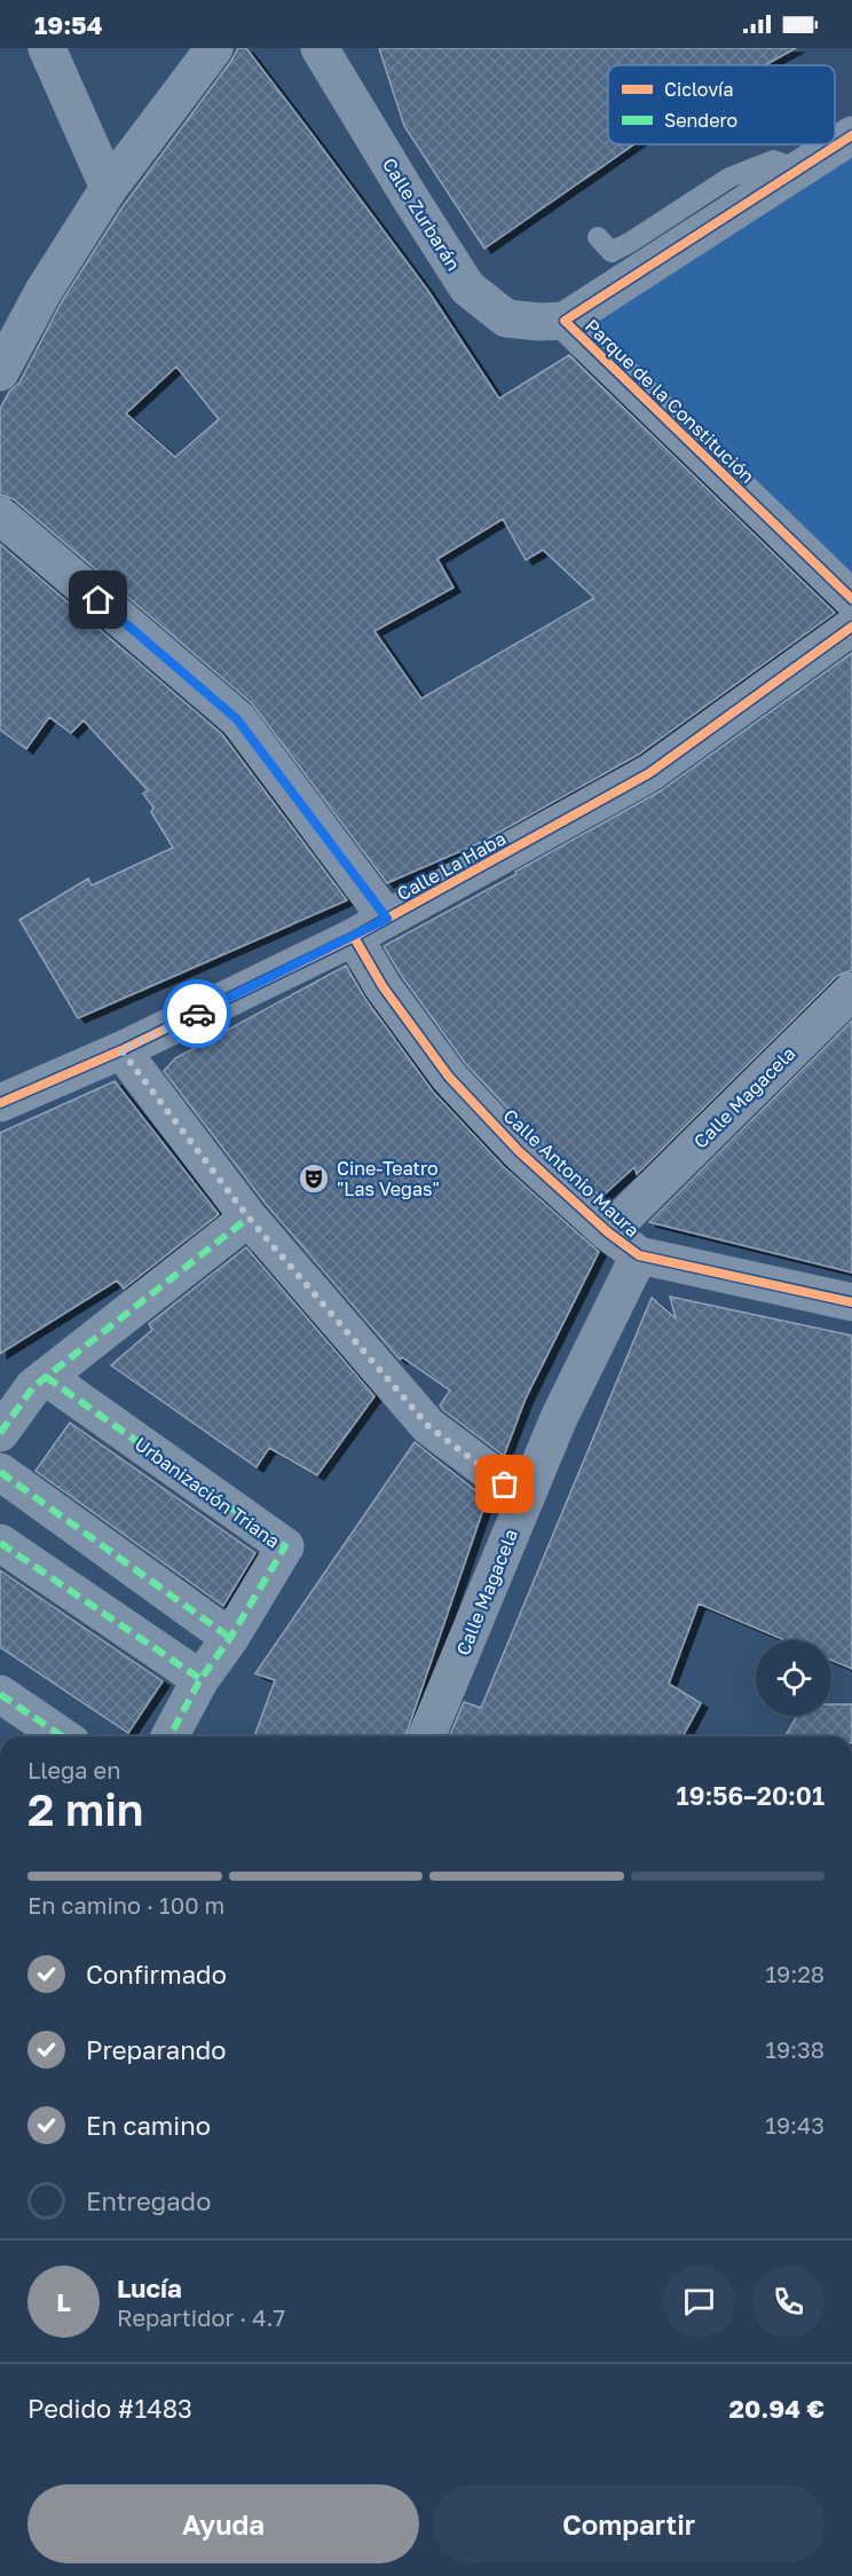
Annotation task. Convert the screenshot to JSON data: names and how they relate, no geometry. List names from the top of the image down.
{
  "streets": {
    "street": [
      "Calle Zurbarán",
      "Parque de la Constitución",
      "Calle La Haba",
      "Calle Magacela",
      "Calle Antonio Maura",
      "Urbanización Triana"
    ]
  },
  "crossings": [
    ["Calle Zurbarán", "Parque de la Constitución"],
    ["Calle La Haba", "Calle Antonio Maura"],
    ["Calle Magacela", "Calle Antonio Maura"]
  ],
  "places": {
    "theatre": ["Cine-Teatro \"Las Vegas\""]
  },
  "legend": ["Ciclovía", "Sendero"],
  "page": {
    "status": "19:54",
    "heading": ["2 min", "Llega en", "19:56–20:01"],
    "panel": [
      "Lucía",
      "Repartidor · 4.7",
      "Pedido #1483",
      "20.94 €"
    ],
    "bar": "En camino · 100 m",
    "list": [
      ["Confirmado", "19:28"],
      ["Preparando", "19:38"],
      ["En camino", "19:43"],
      "Entregado"
    ],
    "round": "L",
    "buttons": ["Ayuda", "Compartir"]
  }
}
